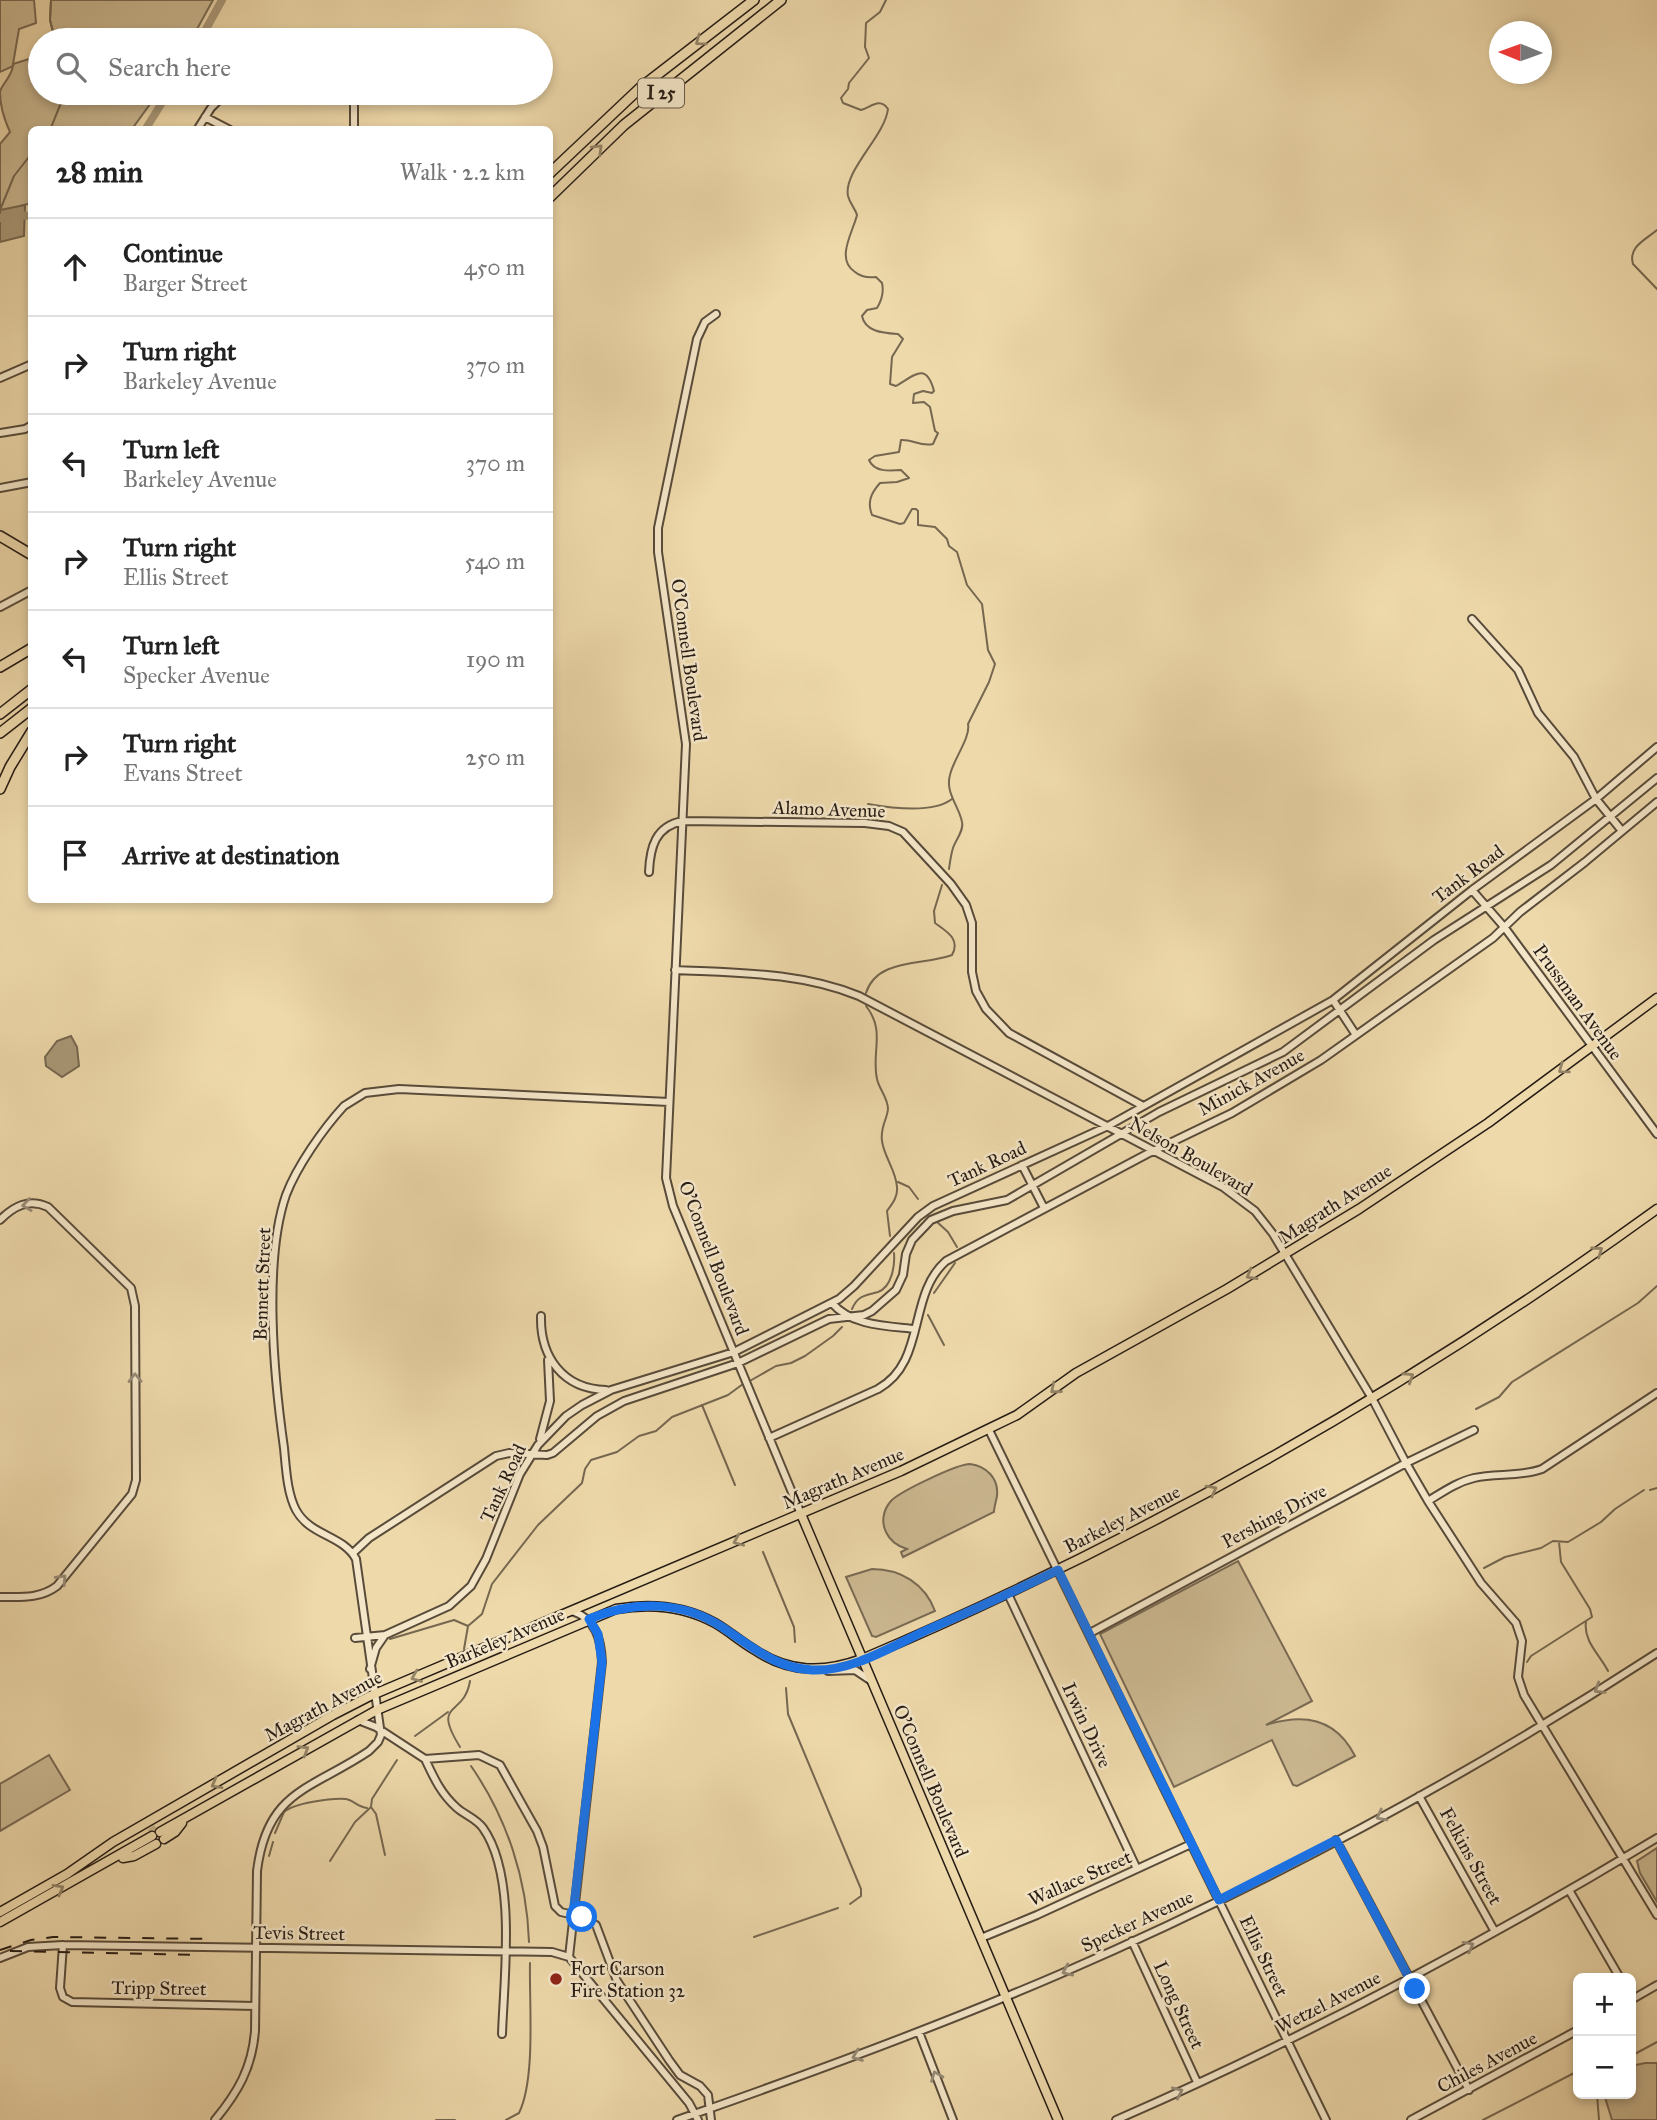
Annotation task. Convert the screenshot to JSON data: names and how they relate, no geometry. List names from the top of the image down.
{
  "streets": {
    "highway": ["I 25"],
    "main road": ["O'Connell Boulevard", "Magrath Avenue", "Barkeley Avenue"],
    "street": [
      "Alamo Avenue",
      "Tank Road",
      "Prussman Avenue",
      "Minick Avenue",
      "Nelson Boulevard",
      "Bennett Street",
      "Pershing Drive",
      "Irwin Drive",
      "Felkins Street",
      "Wallace Street",
      "Specker Avenue",
      "Tevis Street",
      "Ellis Street",
      "Tripp Street",
      "Wetzel Avenue",
      "Long Street",
      "Chiles Avenue"
    ]
  },
  "crossings": [
    ["O'Connell Boulevard", "Alamo Avenue"],
    ["O'Connell Boulevard", "Tank Road"],
    ["O'Connell Boulevard", "Minick Avenue"],
    ["O'Connell Boulevard", "Nelson Boulevard"],
    ["O'Connell Boulevard", "Magrath Avenue"],
    ["O'Connell Boulevard", "Bennett Street"],
    ["O'Connell Boulevard", "Barkeley Avenue"],
    ["O'Connell Boulevard", "Wallace Street"],
    ["O'Connell Boulevard", "Specker Avenue"],
    ["Alamo Avenue", "Tank Road"],
    ["Tank Road", "Prussman Avenue"],
    ["Tank Road", "Nelson Boulevard"],
    ["Prussman Avenue", "Minick Avenue"],
    ["Prussman Avenue", "Magrath Avenue"],
    ["Minick Avenue", "Nelson Boulevard"],
    ["Nelson Boulevard", "Magrath Avenue"],
    ["Nelson Boulevard", "Pershing Drive"],
    ["Nelson Boulevard", "Barkeley Avenue"],
    ["Nelson Boulevard", "Specker Avenue"],
    ["Nelson Boulevard", "Wetzel Avenue"],
    ["Magrath Avenue", "Ellis Street"],
    ["Pershing Drive", "Ellis Street"],
    ["Barkeley Avenue", "Irwin Drive"],
    ["Barkeley Avenue", "Ellis Street"],
    ["Irwin Drive", "Wallace Street"],
    ["Felkins Street", "Specker Avenue"],
    ["Felkins Street", "Wetzel Avenue"],
    ["Wallace Street", "Ellis Street"],
    ["Specker Avenue", "Ellis Street"],
    ["Specker Avenue", "Long Street"],
    ["Tevis Street", "Tripp Street"],
    ["Ellis Street", "Wetzel Avenue"],
    ["Wetzel Avenue", "Long Street"]
  ],
  "one_way": ["Magrath Avenue", "Barkeley Avenue", "Specker Avenue"],
  "places": ["Fort Carson Fire Station 32"],
  "north": "left",
  "page": {
    "search": "Search here",
    "heading": ["28 min", "Walk · 2.2 km"],
    "list": [
      ["Continue", "Barger Street", "450 m"],
      ["Turn right", "Barkeley Avenue", "370 m"],
      ["Turn left", "Barkeley Avenue", "370 m"],
      ["Turn right", "Ellis Street", "540 m"],
      ["Turn left", "Specker Avenue", "190 m"],
      ["Turn right", "Evans Street", "250 m"],
      "Arrive at destination"
    ],
    "map_buttons": ["+", "−"]
  }
}
